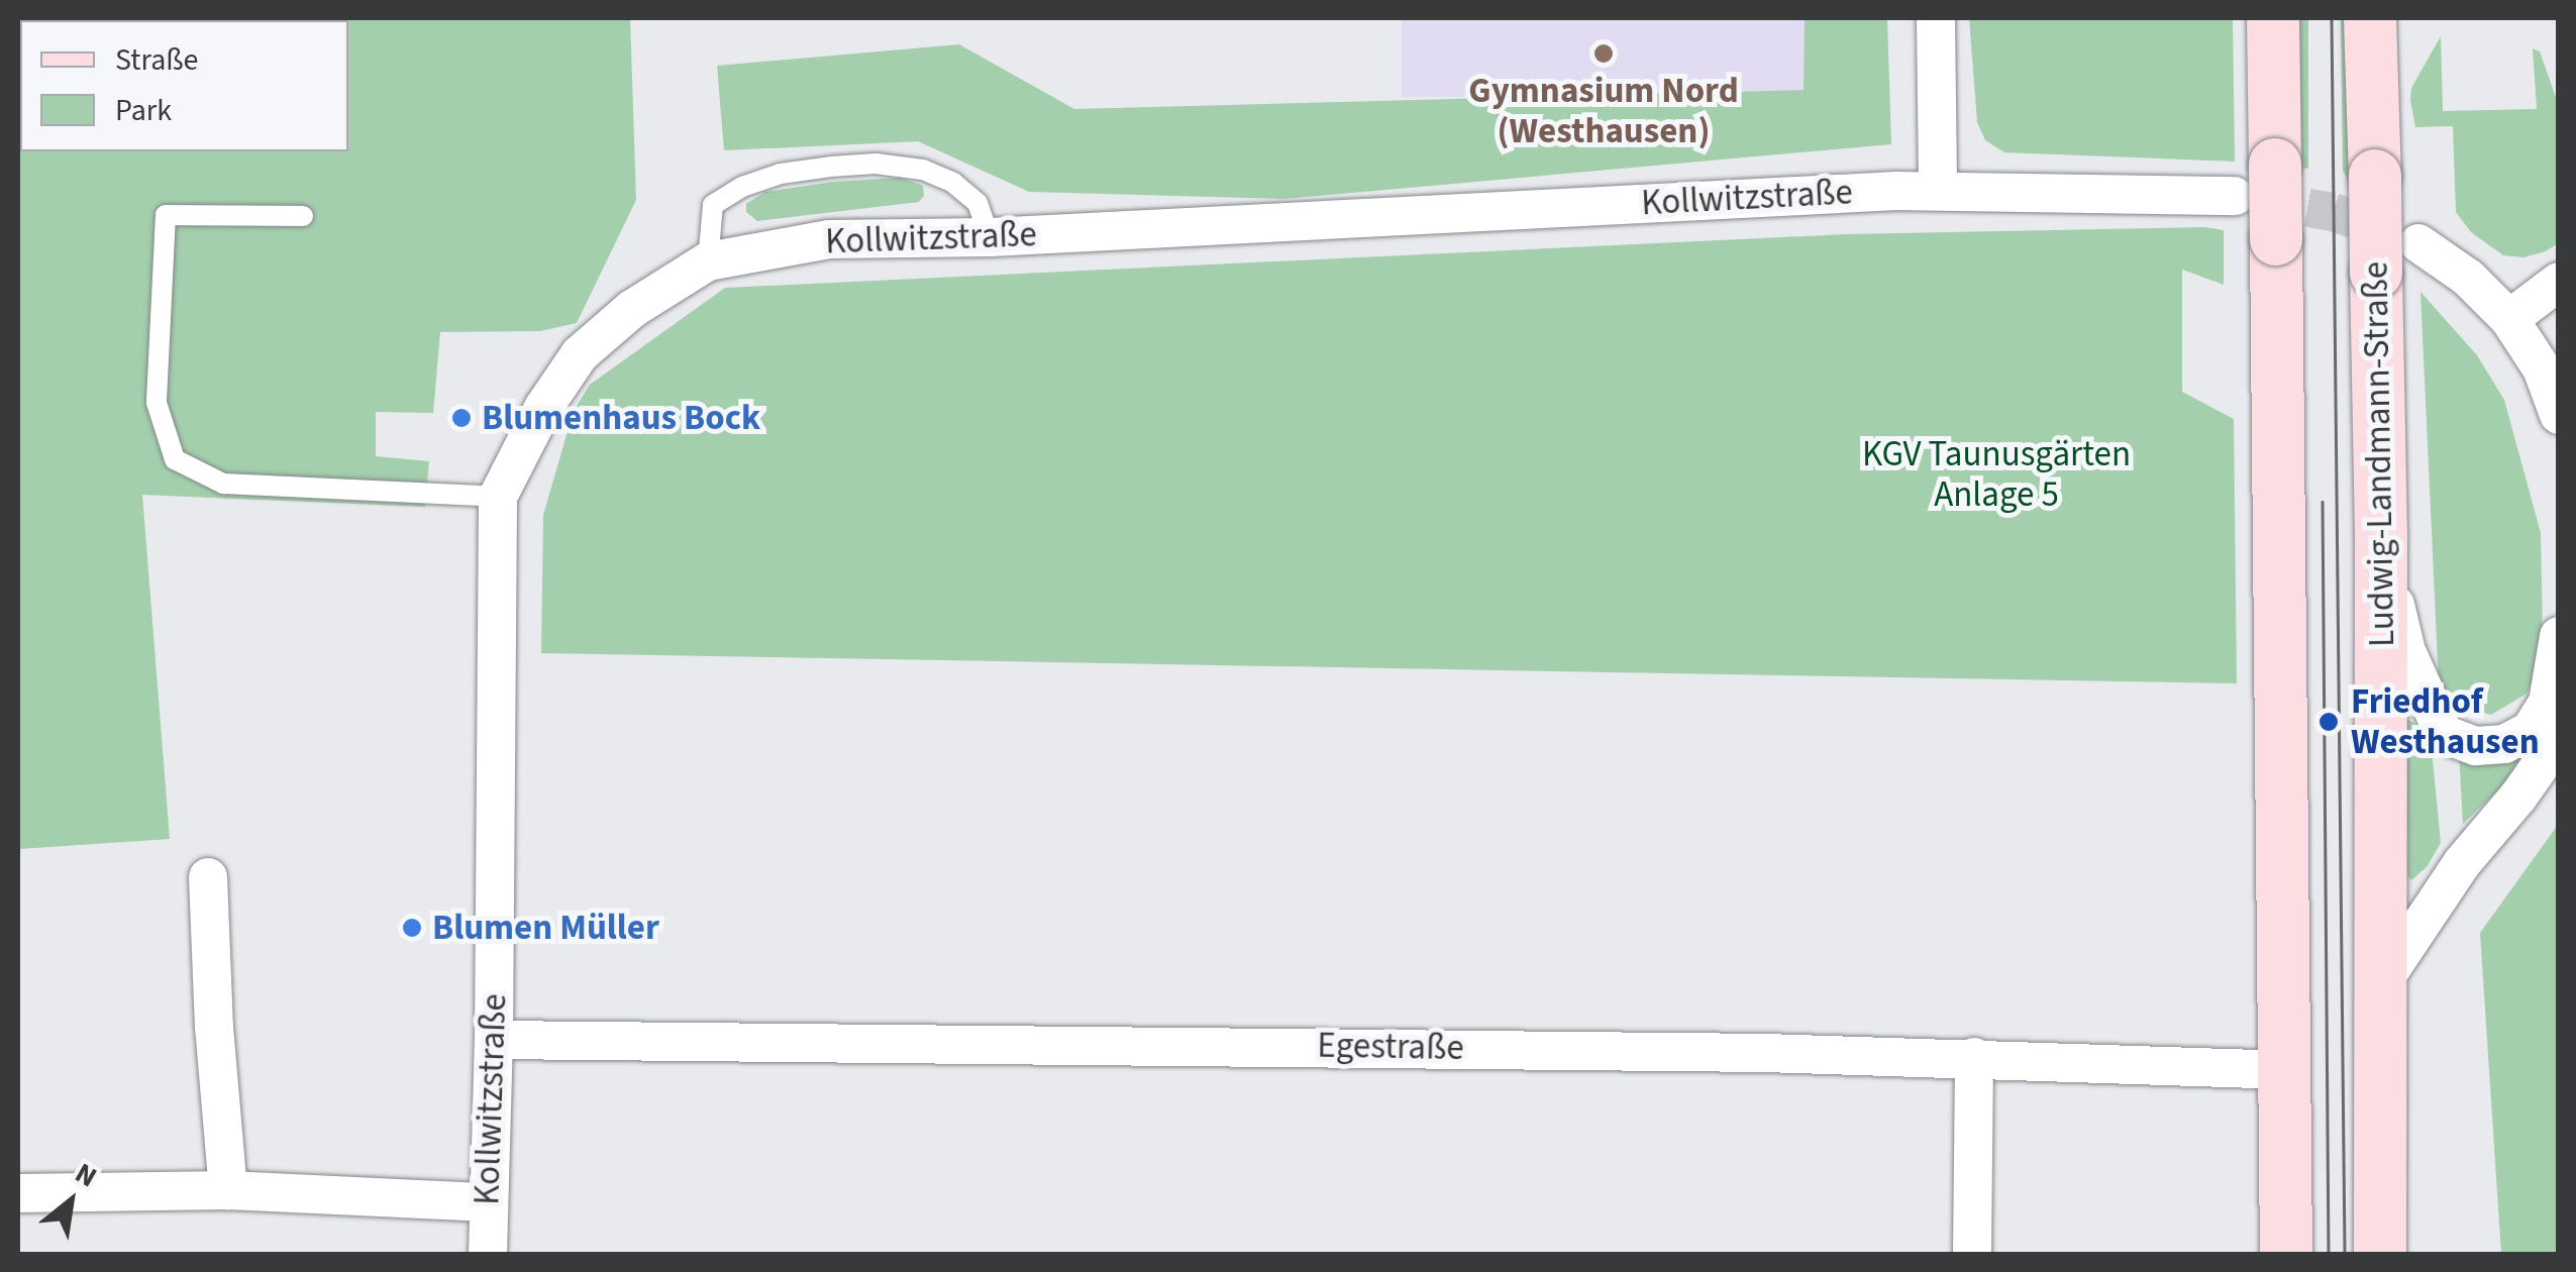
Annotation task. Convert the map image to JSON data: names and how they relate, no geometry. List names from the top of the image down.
{
  "streets": {
    "main road": ["Ludwig-Landmann-Straße"],
    "street": ["Kollwitzstraße", "Egestraße"]
  },
  "crossings": [
    ["Kollwitzstraße", "Egestraße"]
  ],
  "parks": ["KGV Taunusgärten Anlage 5"],
  "places": [
    "Gymnasium Nord (Westhausen)",
    "Blumenhaus Bock",
    "Friedhof Westhausen",
    "Blumen Müller"
  ],
  "legend": ["Straße", "Park"],
  "north": "top right"
}
